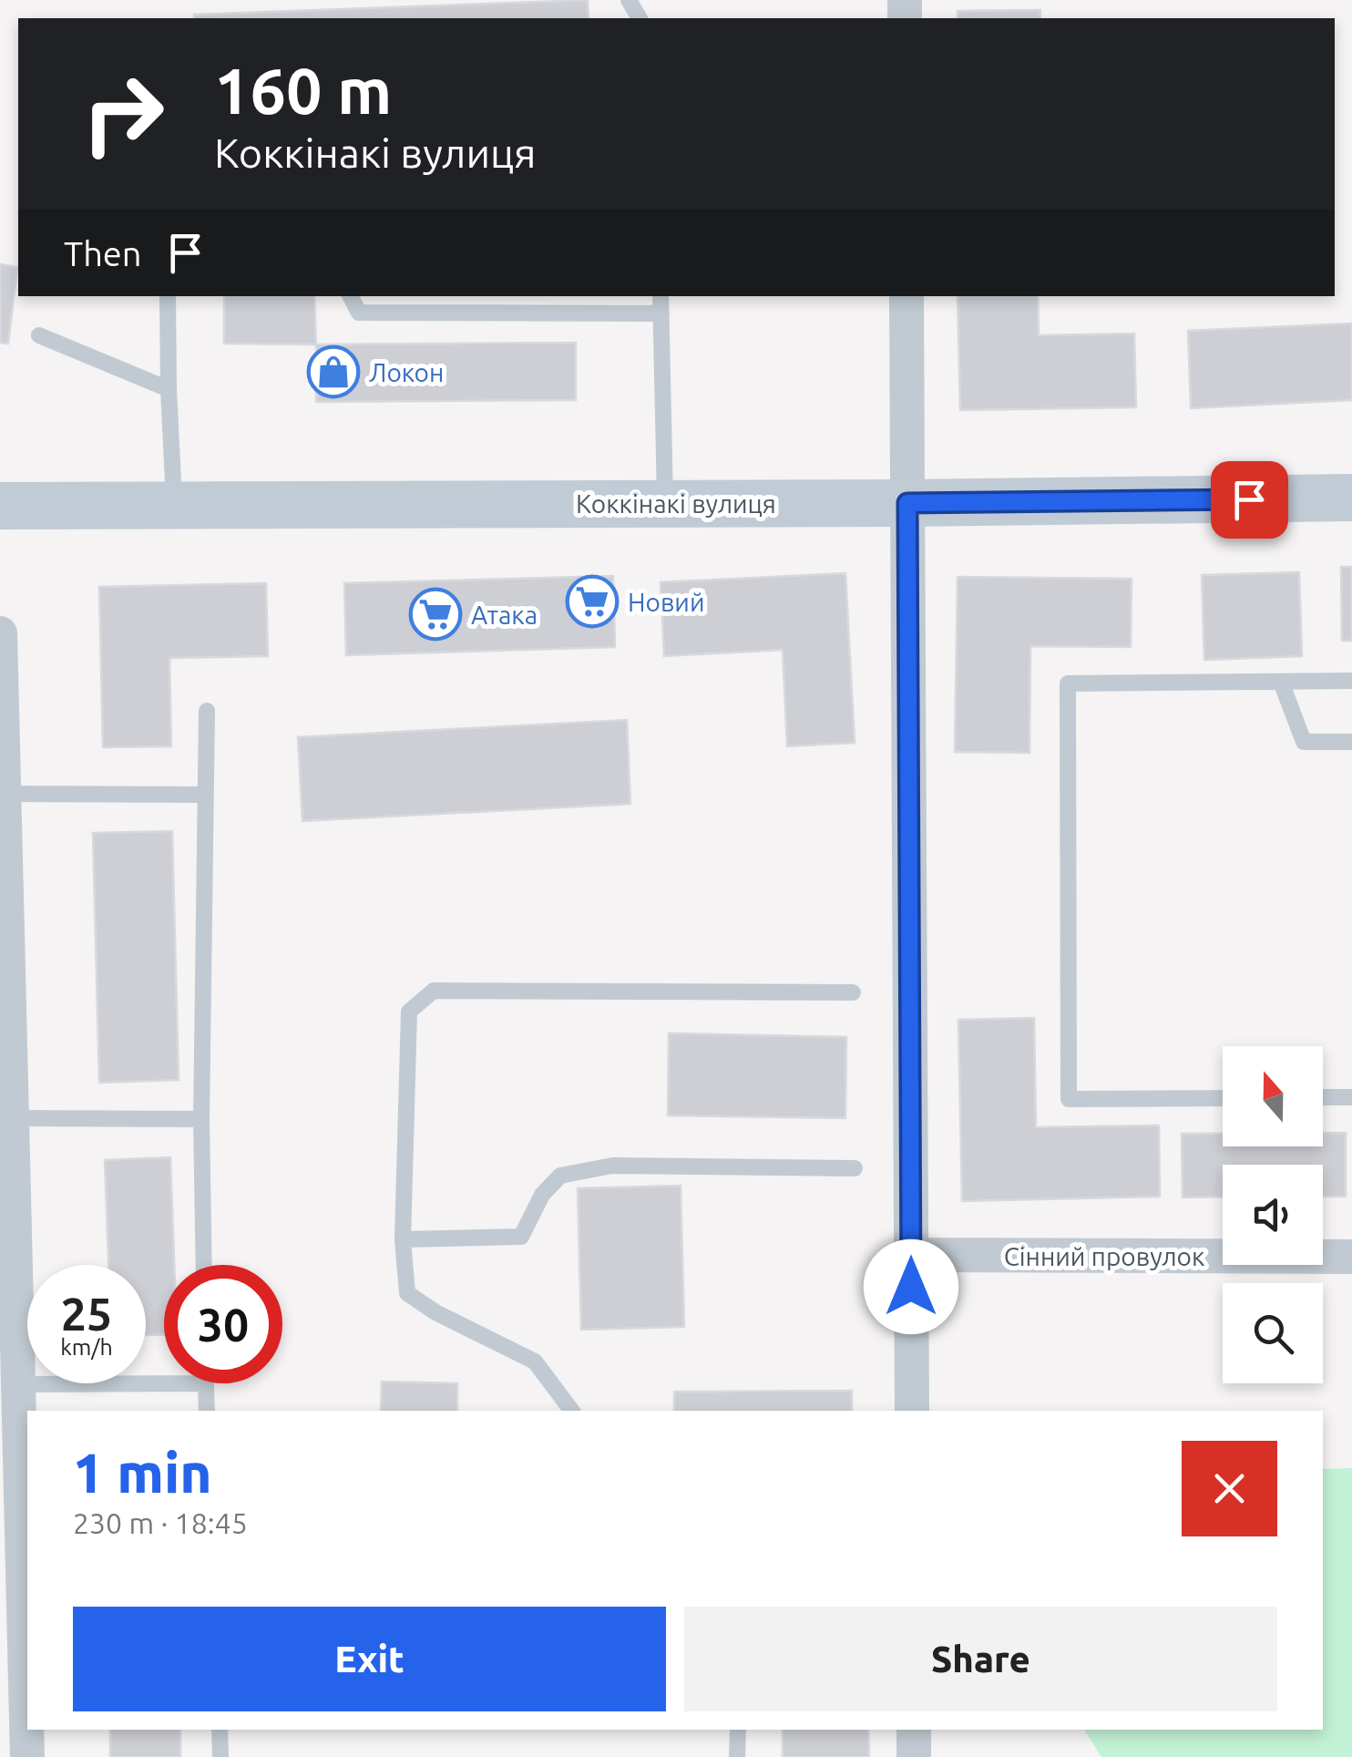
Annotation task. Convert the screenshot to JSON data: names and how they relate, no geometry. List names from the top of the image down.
{
  "streets": {
    "street": ["Коккінакі вулиця", "Сінний провулок"]
  },
  "places": {
    "shop": ["Локон"],
    "supermarket": ["Новий", "Атака"]
  },
  "north": "top",
  "page": {
    "turn": ["160 m", "Коккінакі вулиця"],
    "then": "Then",
    "speed": "25 km/h",
    "limit": "30",
    "heading": ["1 min", "230 m · 18:45"],
    "buttons": ["Exit", "Share"]
  }
}
